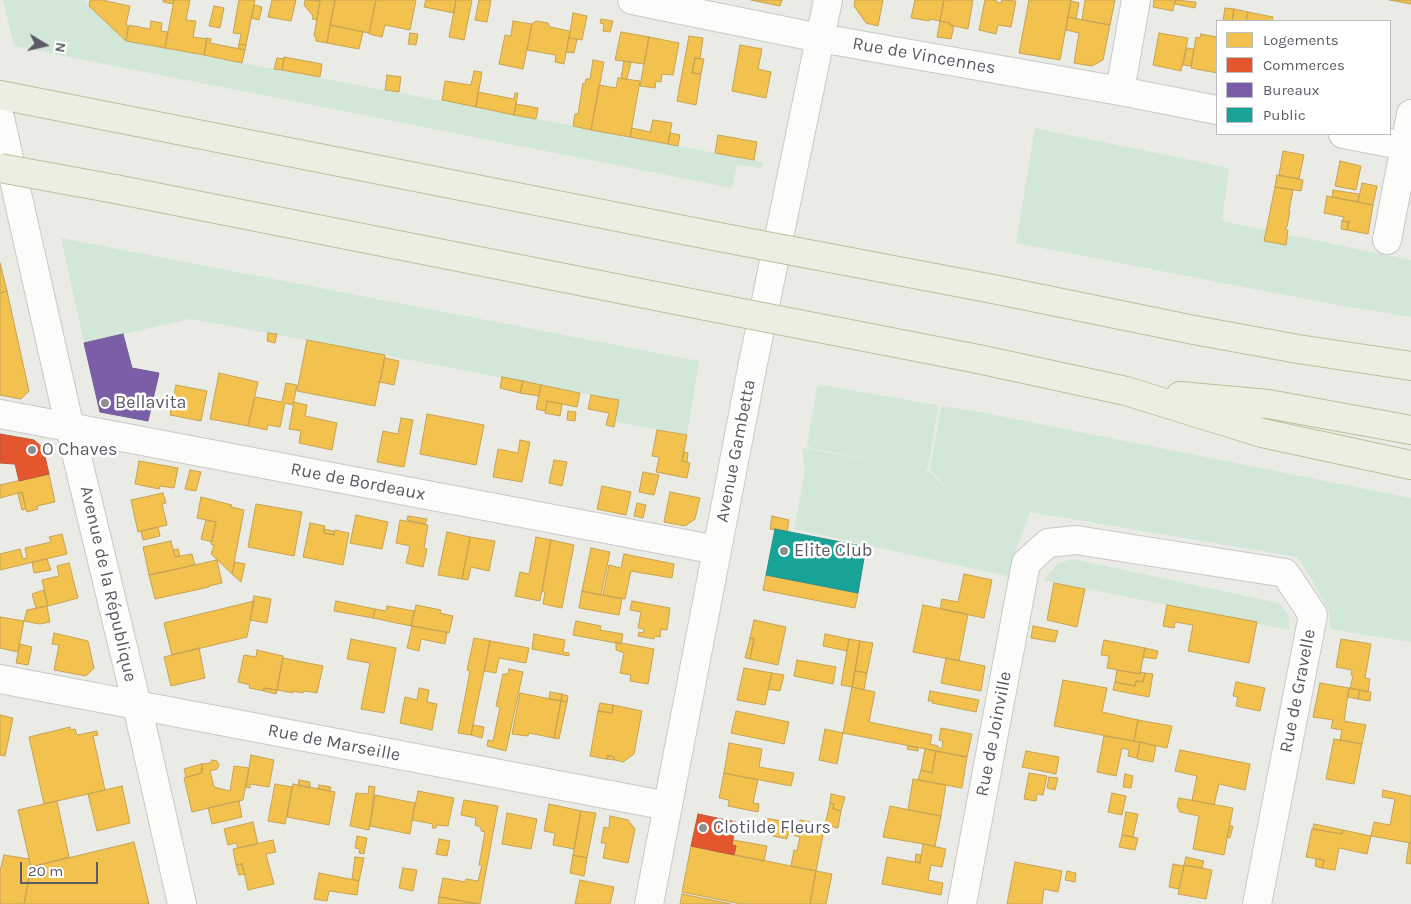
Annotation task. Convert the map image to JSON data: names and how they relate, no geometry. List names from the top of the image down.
{
  "streets": {
    "street": [
      "Rue de Vincennes",
      "Avenue Gambetta",
      "Rue de Bordeaux",
      "Avenue de la République",
      "Rue de Gravelle",
      "Rue de Joinville",
      "Rue de Marseille"
    ]
  },
  "crossings": [
    ["Rue de Vincennes", "Avenue Gambetta"],
    ["Avenue Gambetta", "Rue de Bordeaux"],
    ["Avenue Gambetta", "Rue de Marseille"],
    ["Rue de Bordeaux", "Avenue de la République"],
    ["Avenue de la République", "Rue de Marseille"],
    ["Rue de Gravelle", "Rue de Joinville"]
  ],
  "places": [
    "Bellavita",
    "O Chaves",
    "Elite Club",
    "Clotilde Fleurs"
  ],
  "legend": [
    "Logements",
    "Commerces",
    "Bureaux",
    "Public"
  ],
  "scale_bar": "20 m",
  "north": "right"
}
